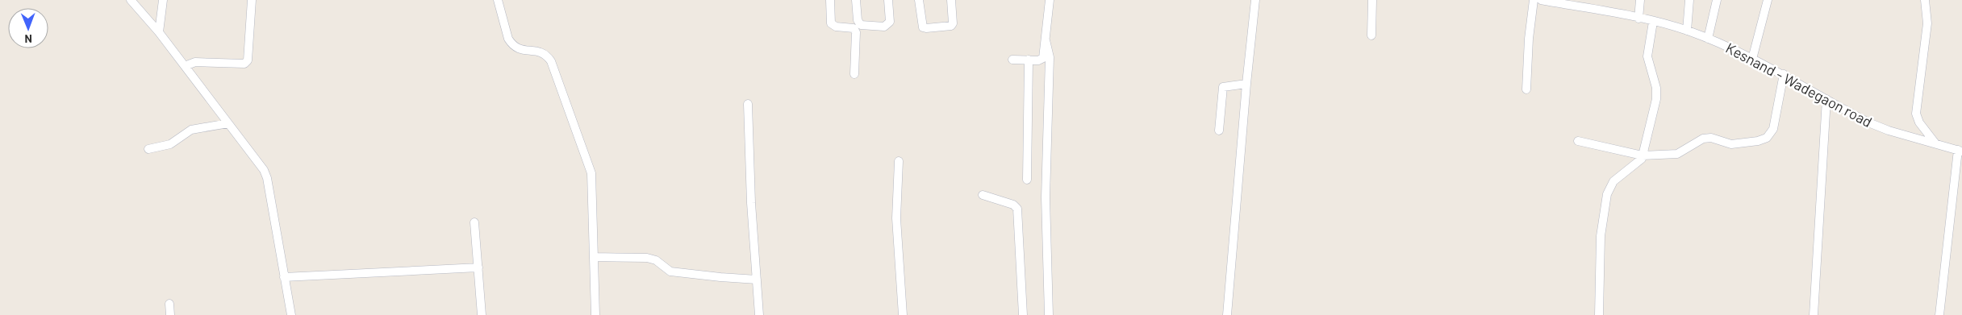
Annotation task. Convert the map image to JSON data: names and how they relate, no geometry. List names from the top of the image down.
{
  "streets": {
    "street": ["Kesnand - Wadegaon road"]
  },
  "north": "bottom"
}
